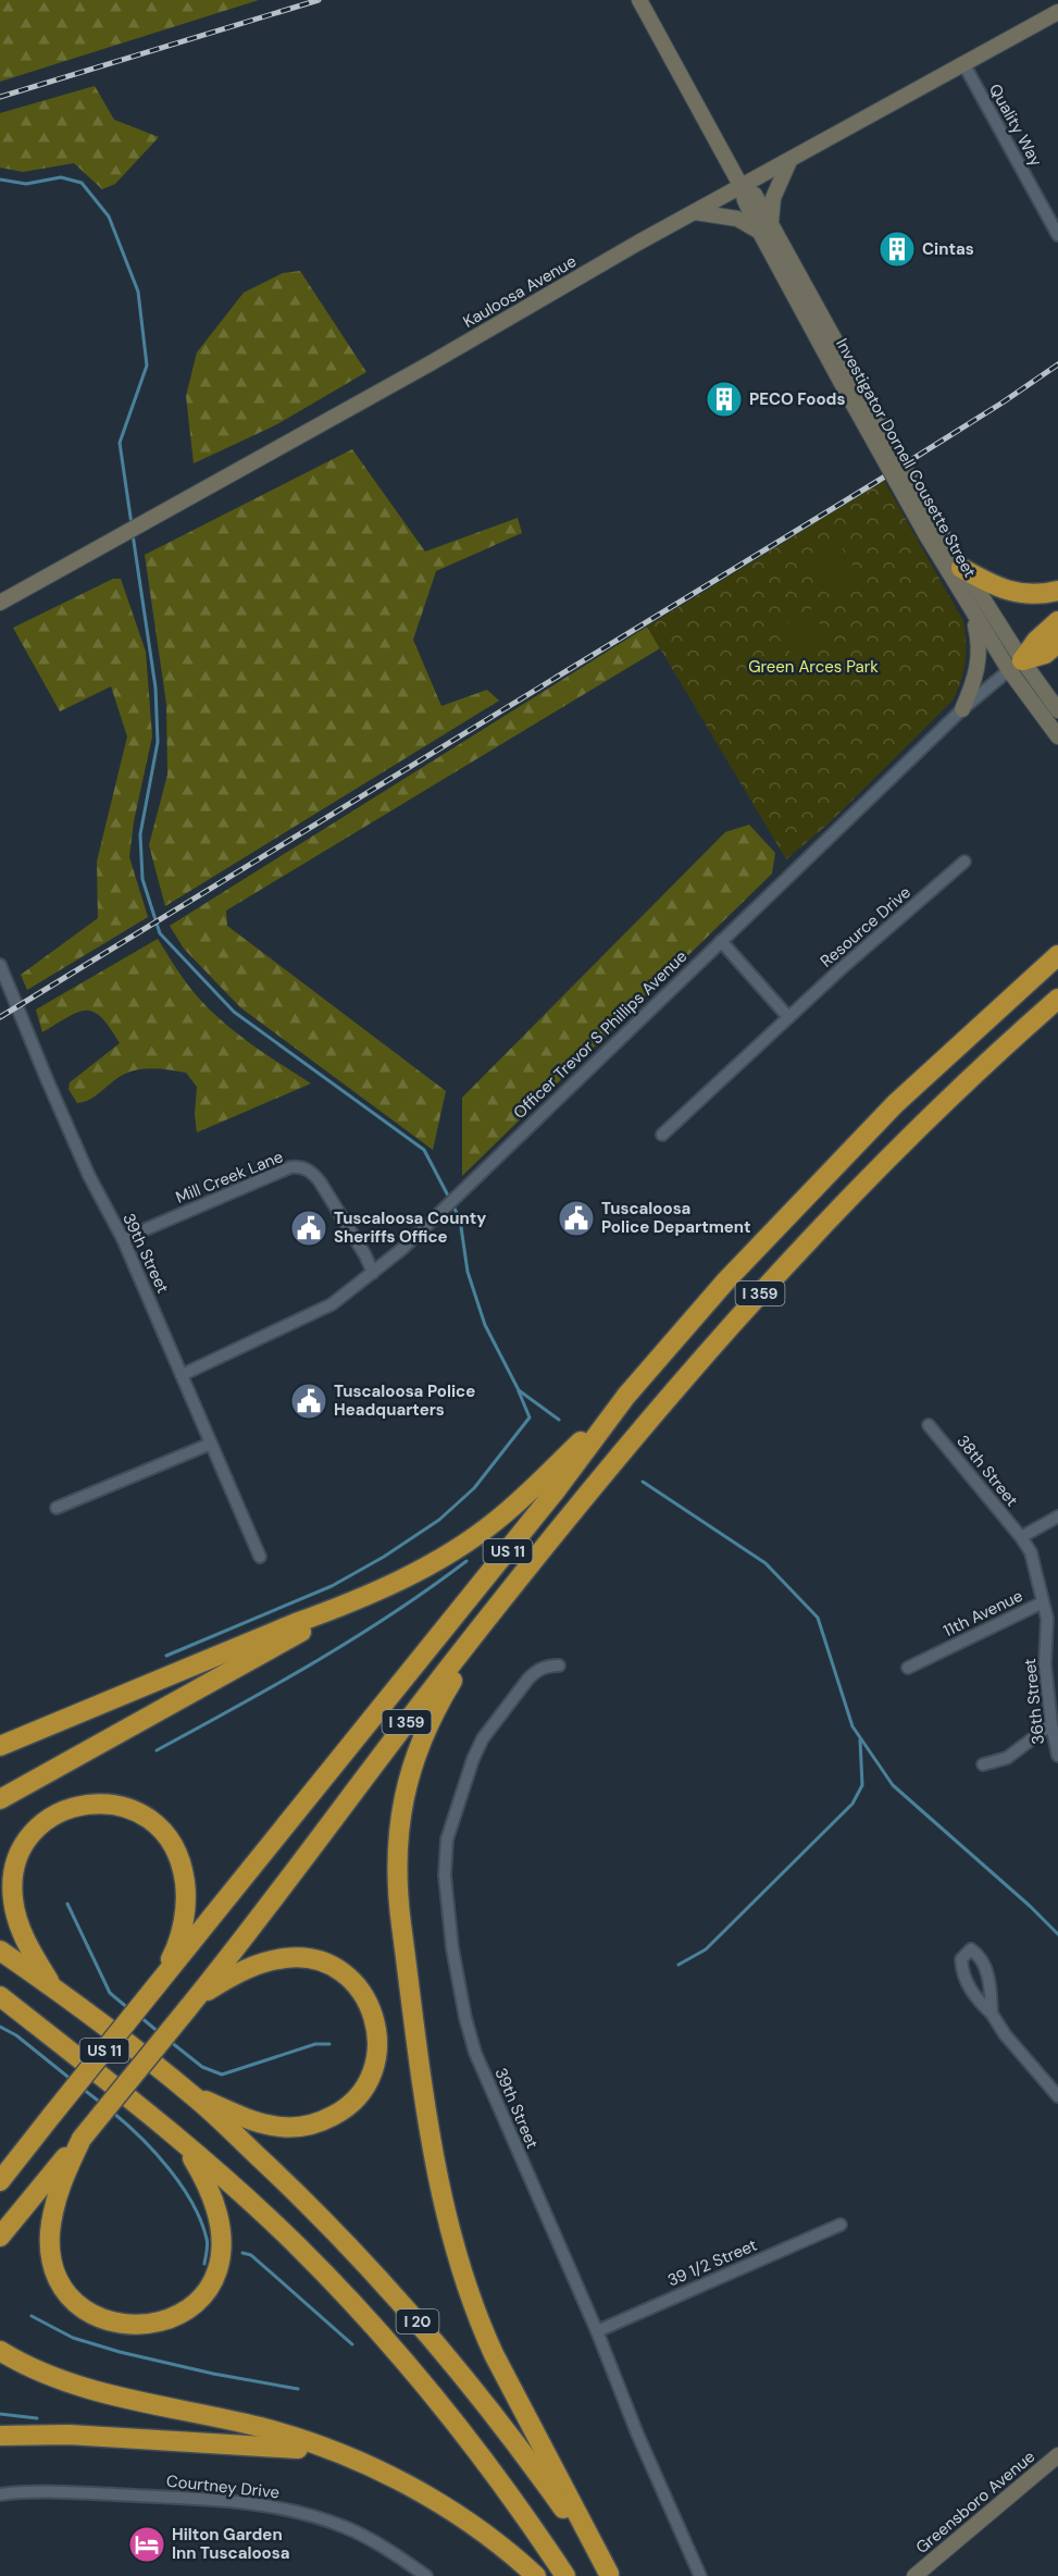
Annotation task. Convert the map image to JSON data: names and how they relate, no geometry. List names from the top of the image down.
{
  "streets": {
    "highway": ["I 359", "US 11", "I 20"],
    "main road": ["Kauloosa Avenue", "Investigator Dornell Cousette Street", "Greensboro Avenue"],
    "street": [
      "Quality Way",
      "Resource Drive",
      "Officer Trevor S Phillips Avenue",
      "Mill Creek Lane",
      "39th Street",
      "38th Street",
      "11th Avenue",
      "36th Street",
      "39 1/2 Street",
      "Courtney Drive"
    ]
  },
  "crossings": [
    ["Quality Way", "Kauloosa Avenue"],
    ["Kauloosa Avenue", "Investigator Dornell Cousette Street"],
    ["Investigator Dornell Cousette Street", "Officer Trevor S Phillips Avenue"],
    ["Officer Trevor S Phillips Avenue", "Mill Creek Lane"],
    ["Officer Trevor S Phillips Avenue", "39th Street"],
    ["Mill Creek Lane", "39th Street"],
    ["39th Street", "39 1/2 Street"],
    ["I 359", "US 11"],
    ["38th Street", "11th Avenue"],
    ["11th Avenue", "36th Street"]
  ],
  "parks": ["Green Arces Park"],
  "places": {
    "building": ["Cintas", "PECO Foods"],
    "public building": ["Tuscaloosa Police Department", "Tuscaloosa County Sheriffs Office", "Tuscaloosa Police Headquarters"],
    "hotel": ["Hilton Garden Inn Tuscaloosa"]
  }
}
